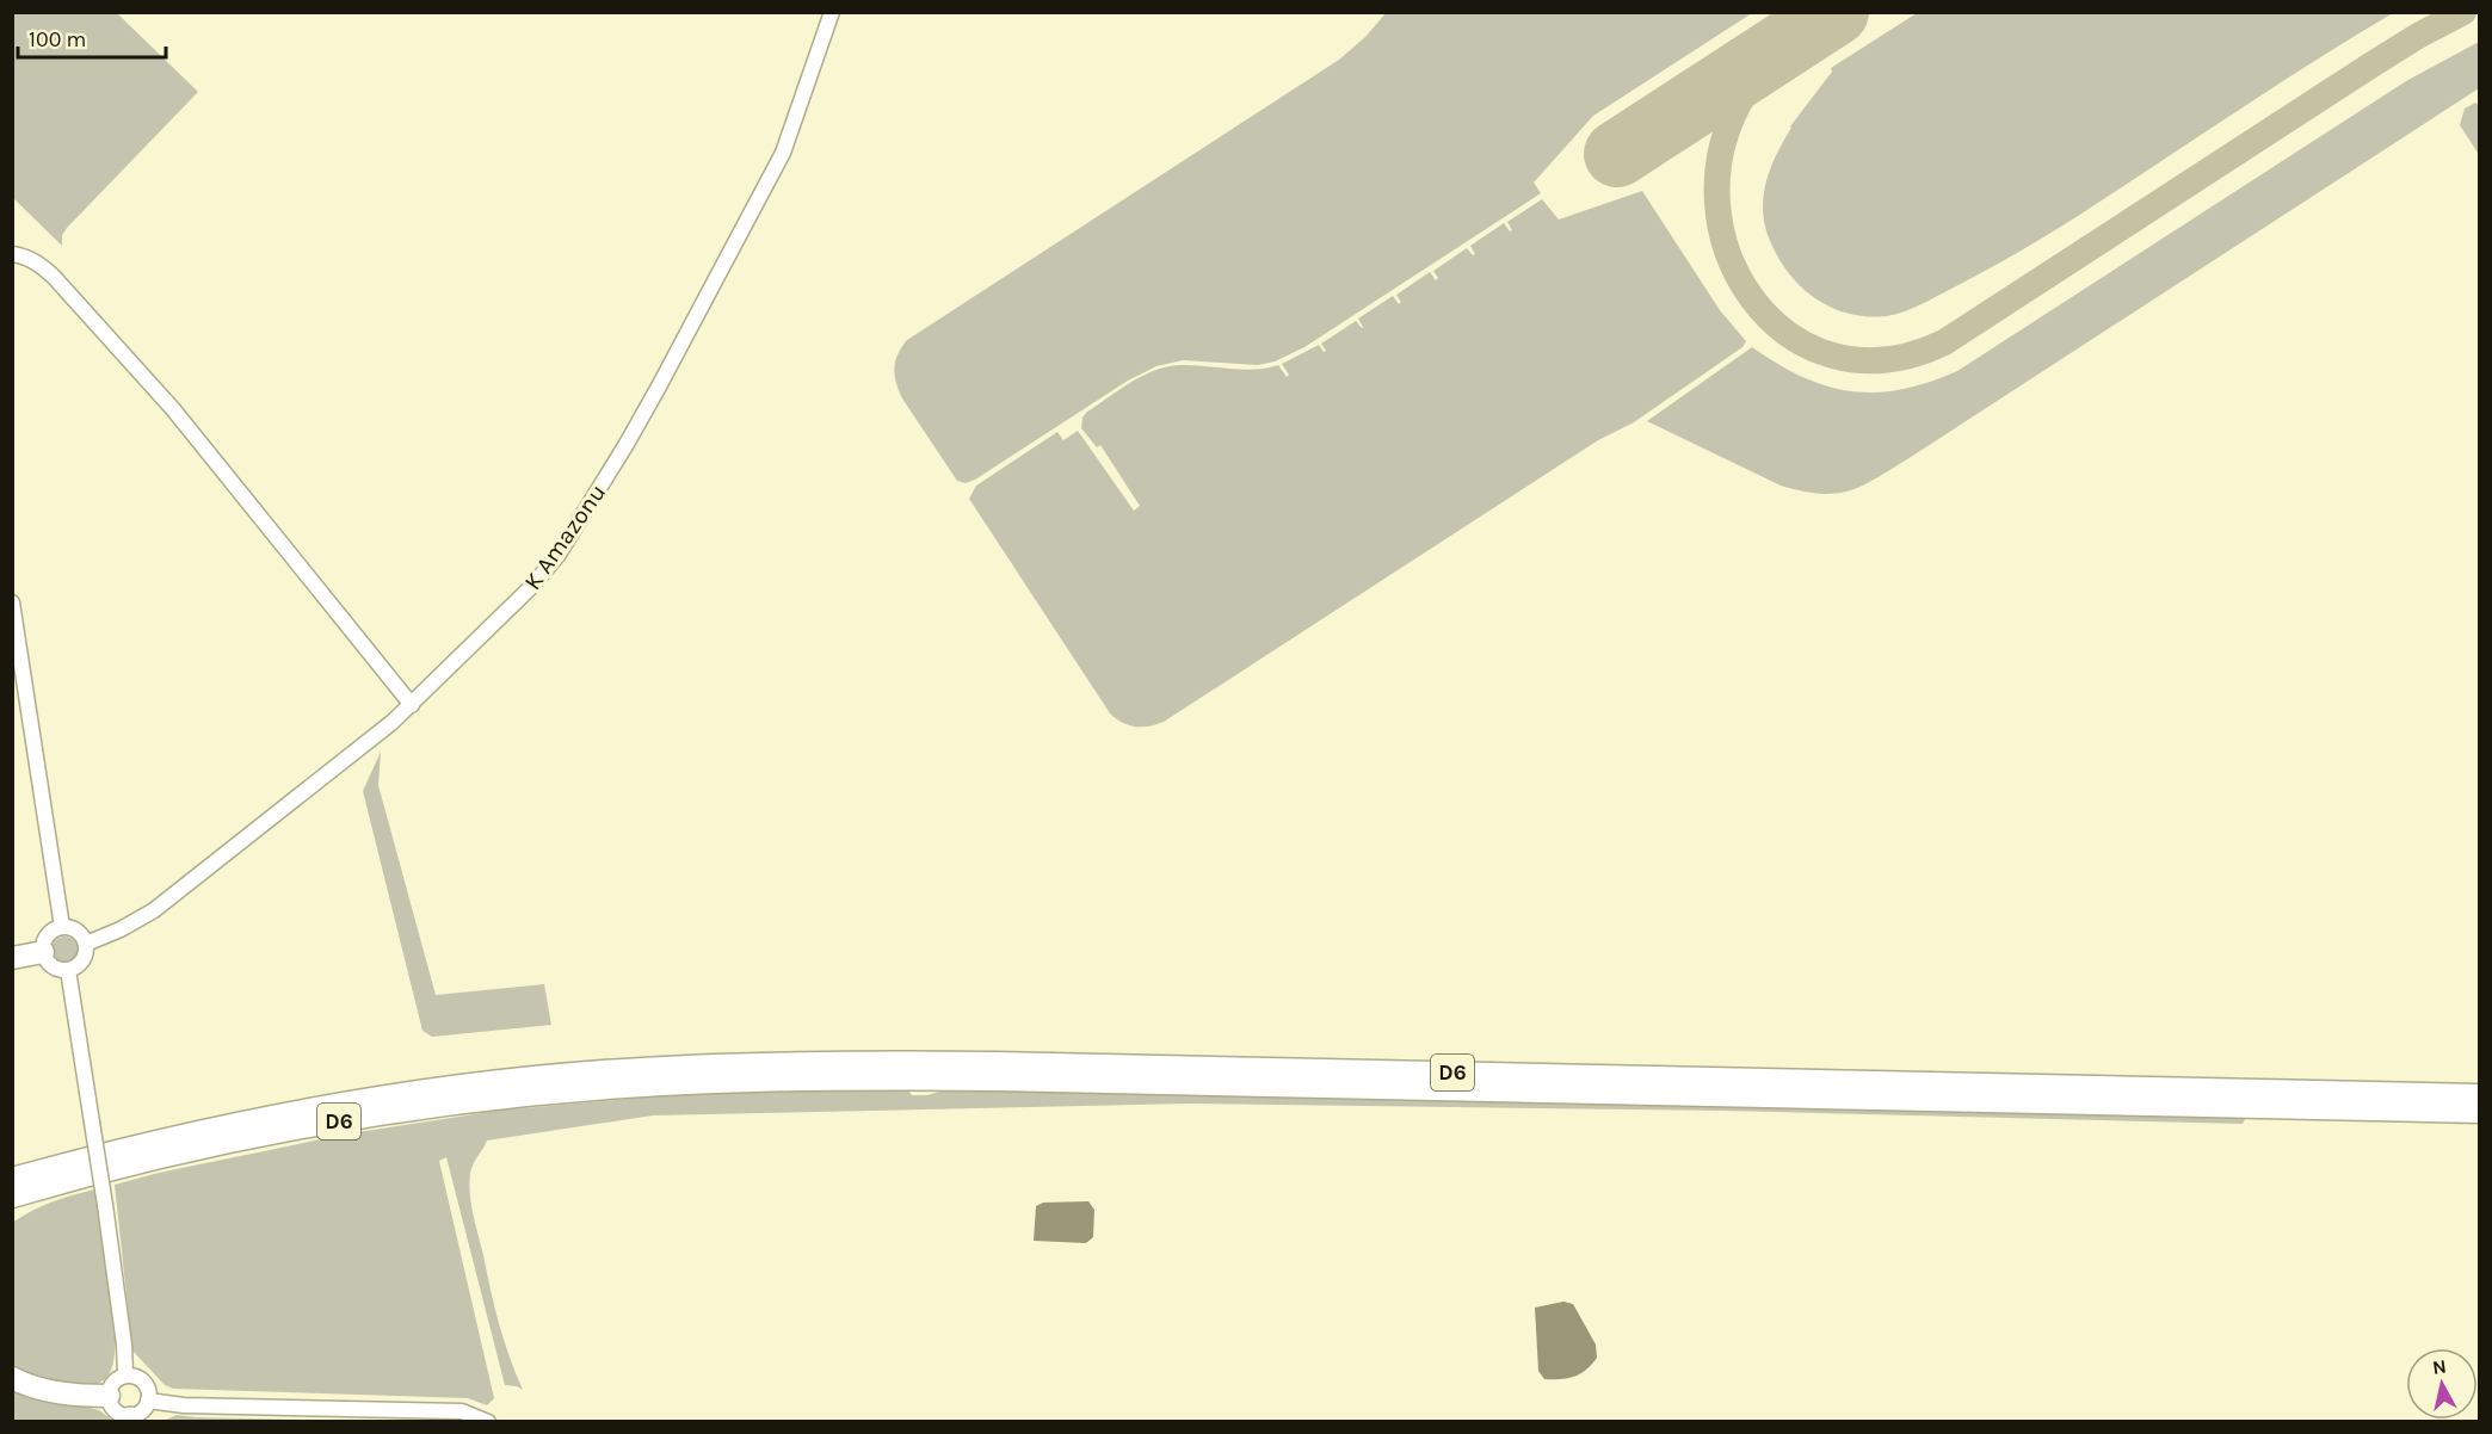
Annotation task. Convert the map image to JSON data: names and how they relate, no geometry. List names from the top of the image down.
{
  "streets": {
    "highway": ["D6"],
    "street": ["K Amazonu"]
  },
  "scale_bar": "100 m",
  "north": "top"
}
